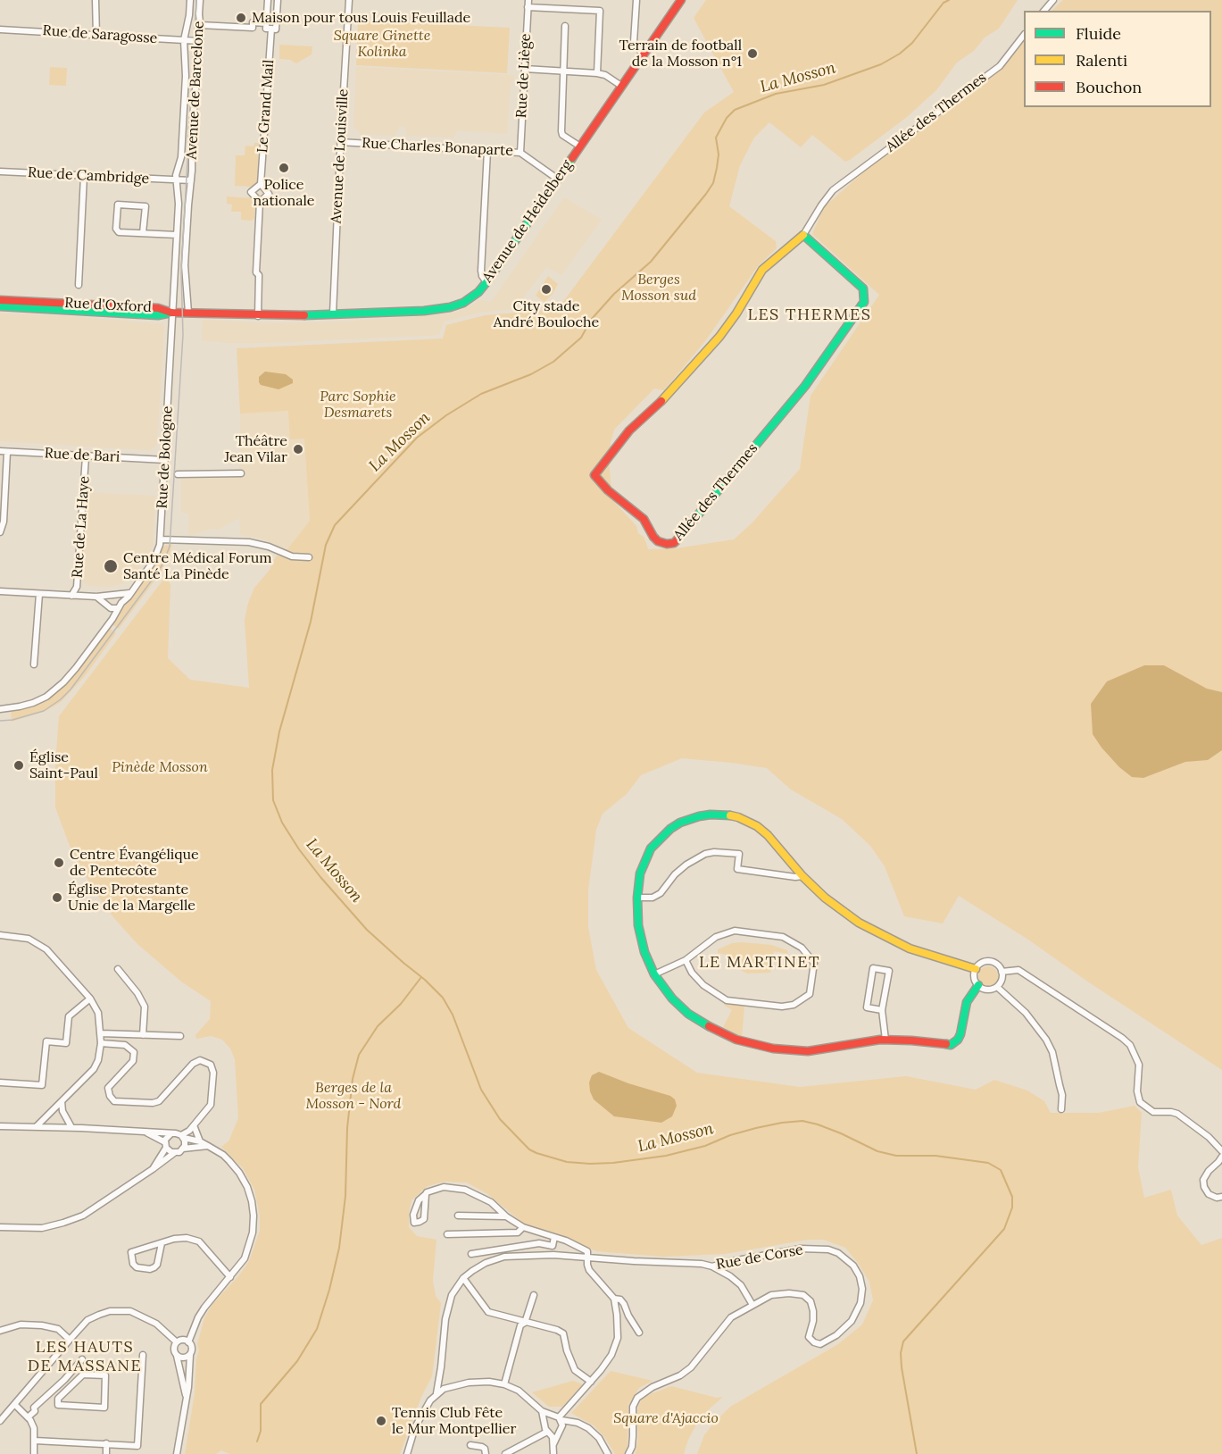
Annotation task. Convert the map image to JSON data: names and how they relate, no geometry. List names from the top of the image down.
{
  "streets": {
    "street": [
      "Rue de Saragosse",
      "Rue de Liège",
      "Avenue de Barcelone",
      "Le Grand Mail",
      "Allée des Thermes",
      "Rue Charles Bonaparte",
      "Avenue de Louisville",
      "Rue de Cambridge",
      "Avenue de Heidelberg",
      "Rue d'Oxford",
      "Rue de Bari",
      "Rue de Bologne",
      "Rue de La Haye",
      "Rue de Corse"
    ]
  },
  "crossings": [
    ["Rue de Saragosse", "Avenue de Barcelone"],
    ["Rue de Liège", "Rue Charles Bonaparte"],
    ["Avenue de Barcelone", "Rue de Cambridge"],
    ["Avenue de Barcelone", "Avenue de Heidelberg"],
    ["Avenue de Barcelone", "Rue d'Oxford"],
    ["Avenue de Barcelone", "Rue de Bologne"],
    ["Le Grand Mail", "Avenue de Heidelberg"],
    ["Rue Charles Bonaparte", "Avenue de Louisville"],
    ["Rue Charles Bonaparte", "Avenue de Heidelberg"],
    ["Avenue de Louisville", "Avenue de Heidelberg"],
    ["Avenue de Heidelberg", "Rue d'Oxford"],
    ["Avenue de Heidelberg", "Rue de Bologne"],
    ["Rue d'Oxford", "Rue de Bologne"],
    ["Rue de Bari", "Rue de Bologne"],
    ["Rue de Bari", "Rue de La Haye"]
  ],
  "districts": ["LES THERMES", "LE MARTINET", "LES HAUTS DE MASSANE"],
  "water": ["La Mosson"],
  "parks": [
    "Square Ginette Kolinka",
    "Berges Mosson sud",
    "Parc Sophie Desmarets",
    "Pinède Mosson",
    "Berges de la Mosson - Nord",
    "Square d'Ajaccio"
  ],
  "places": [
    "Maison pour tous Louis Feuillade",
    "Terrain de football de la Mosson n°1",
    "Police nationale",
    "City stade André Bouloche",
    "Théâtre Jean Vilar",
    "Centre Médical Forum Santé La Pinède",
    "Église Saint-Paul",
    "Centre Évangélique de Pentecôte",
    "Église Protestante Unie de la Margelle",
    "Tennis Club Fête le Mur Montpellier"
  ],
  "legend": ["Fluide", "Ralenti", "Bouchon"]
}
